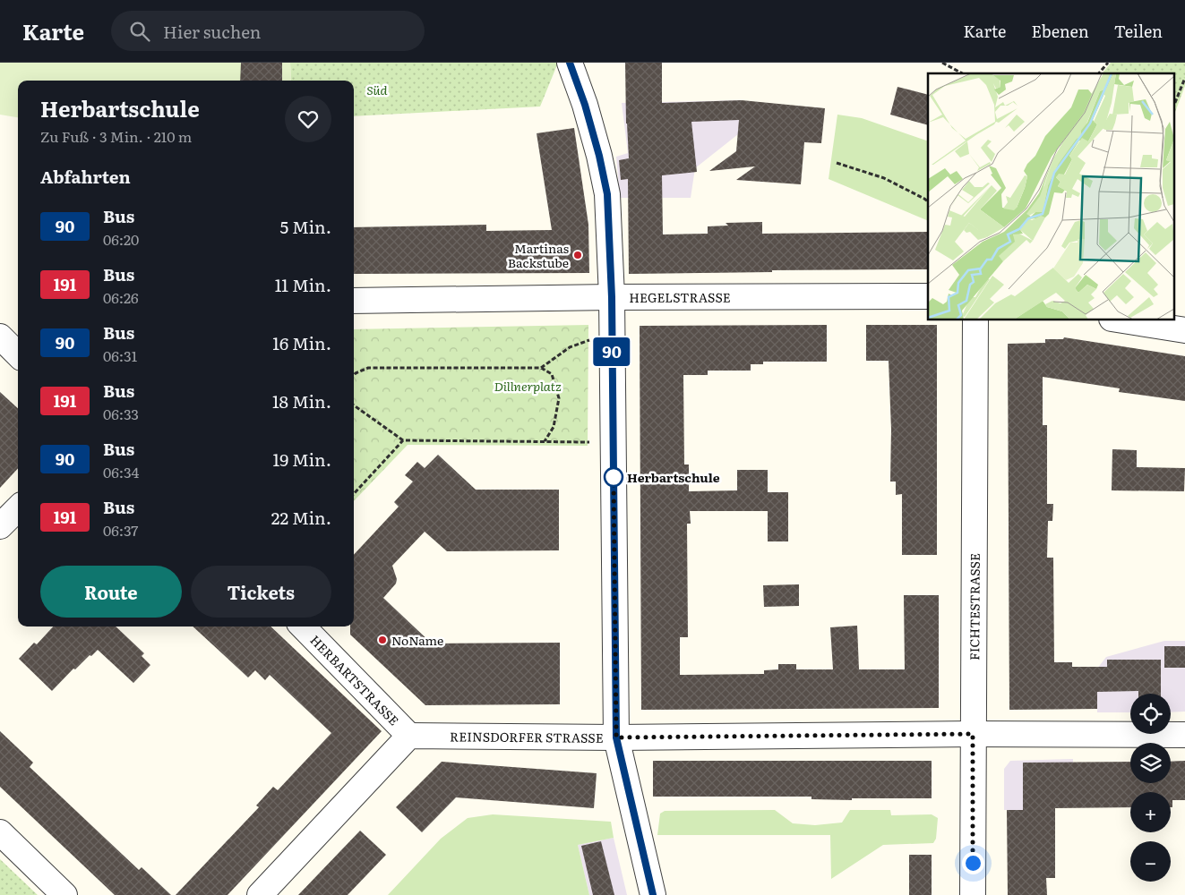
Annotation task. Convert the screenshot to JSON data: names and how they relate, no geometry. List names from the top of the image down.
{
  "streets": {
    "street": [
      "HEGELSTRASSE",
      "FICHTESTRASSE",
      "HERBARTSTRASSE",
      "REINSDORFER STRASSE"
    ]
  },
  "crossings": [
    ["FICHTESTRASSE", "REINSDORFER STRASSE"],
    ["HERBARTSTRASSE", "REINSDORFER STRASSE"]
  ],
  "parks": ["Süd", "Dillnerplatz"],
  "places": ["Martinas Backstube", "Herbartschule", "NoName"],
  "lines": ["bus line 90"],
  "page": {
    "header": "Karte",
    "search": "Hier suchen",
    "nav": ["Karte", "Ebenen", "Teilen"],
    "on_map": "90",
    "heading": [
      ["Herbartschule", "Zu Fuß · 3 Min. · 210 m"],
      "Abfahrten"
    ],
    "list": [
      {
        "mark": "90",
        "name": "Bus",
        "note": "06:20",
        "value": "5 Min."
      },
      {
        "mark": "191",
        "name": "Bus",
        "note": "06:26",
        "value": "11 Min."
      },
      {
        "mark": "90",
        "name": "Bus",
        "note": "06:31",
        "value": "16 Min."
      },
      {
        "mark": "191",
        "name": "Bus",
        "note": "06:33",
        "value": "18 Min."
      },
      {
        "mark": "90",
        "name": "Bus",
        "note": "06:34",
        "value": "19 Min."
      },
      {
        "mark": "191",
        "name": "Bus",
        "note": "06:37",
        "value": "22 Min."
      }
    ],
    "buttons": ["Route", "Tickets"],
    "map_buttons": ["+", "−"]
  }
}
